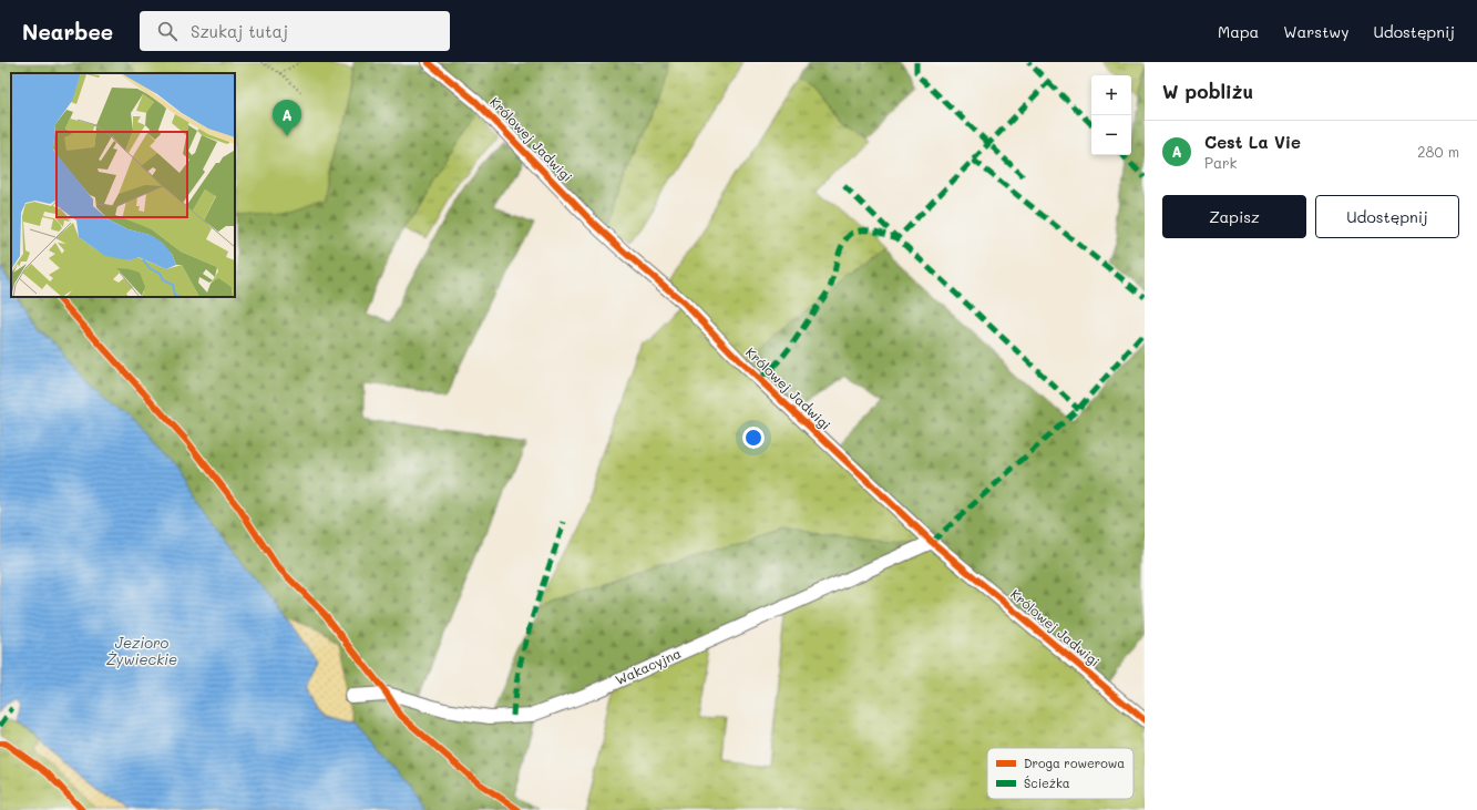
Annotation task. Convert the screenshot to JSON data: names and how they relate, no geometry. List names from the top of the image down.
{
  "streets": {
    "street": ["Królowej Jadwigi", "Wakacyjna"]
  },
  "crossings": [
    ["Królowej Jadwigi", "Wakacyjna"]
  ],
  "water": ["Jezioro Żywieckie"],
  "legend": ["Droga rowerowa", "Ścieżka"],
  "page": {
    "header": "Nearbee",
    "search": "Szukaj tutaj",
    "nav": ["Mapa", "Warstwy", "Udostępnij"],
    "heading": "W pobliżu",
    "map_buttons": ["+", "−"],
    "pins": "A",
    "list": [
      {
        "mark": "A",
        "name": "Cest La Vie",
        "note": "Park",
        "value": "280 m"
      }
    ],
    "buttons": ["Zapisz", "Udostępnij"]
  }
}
